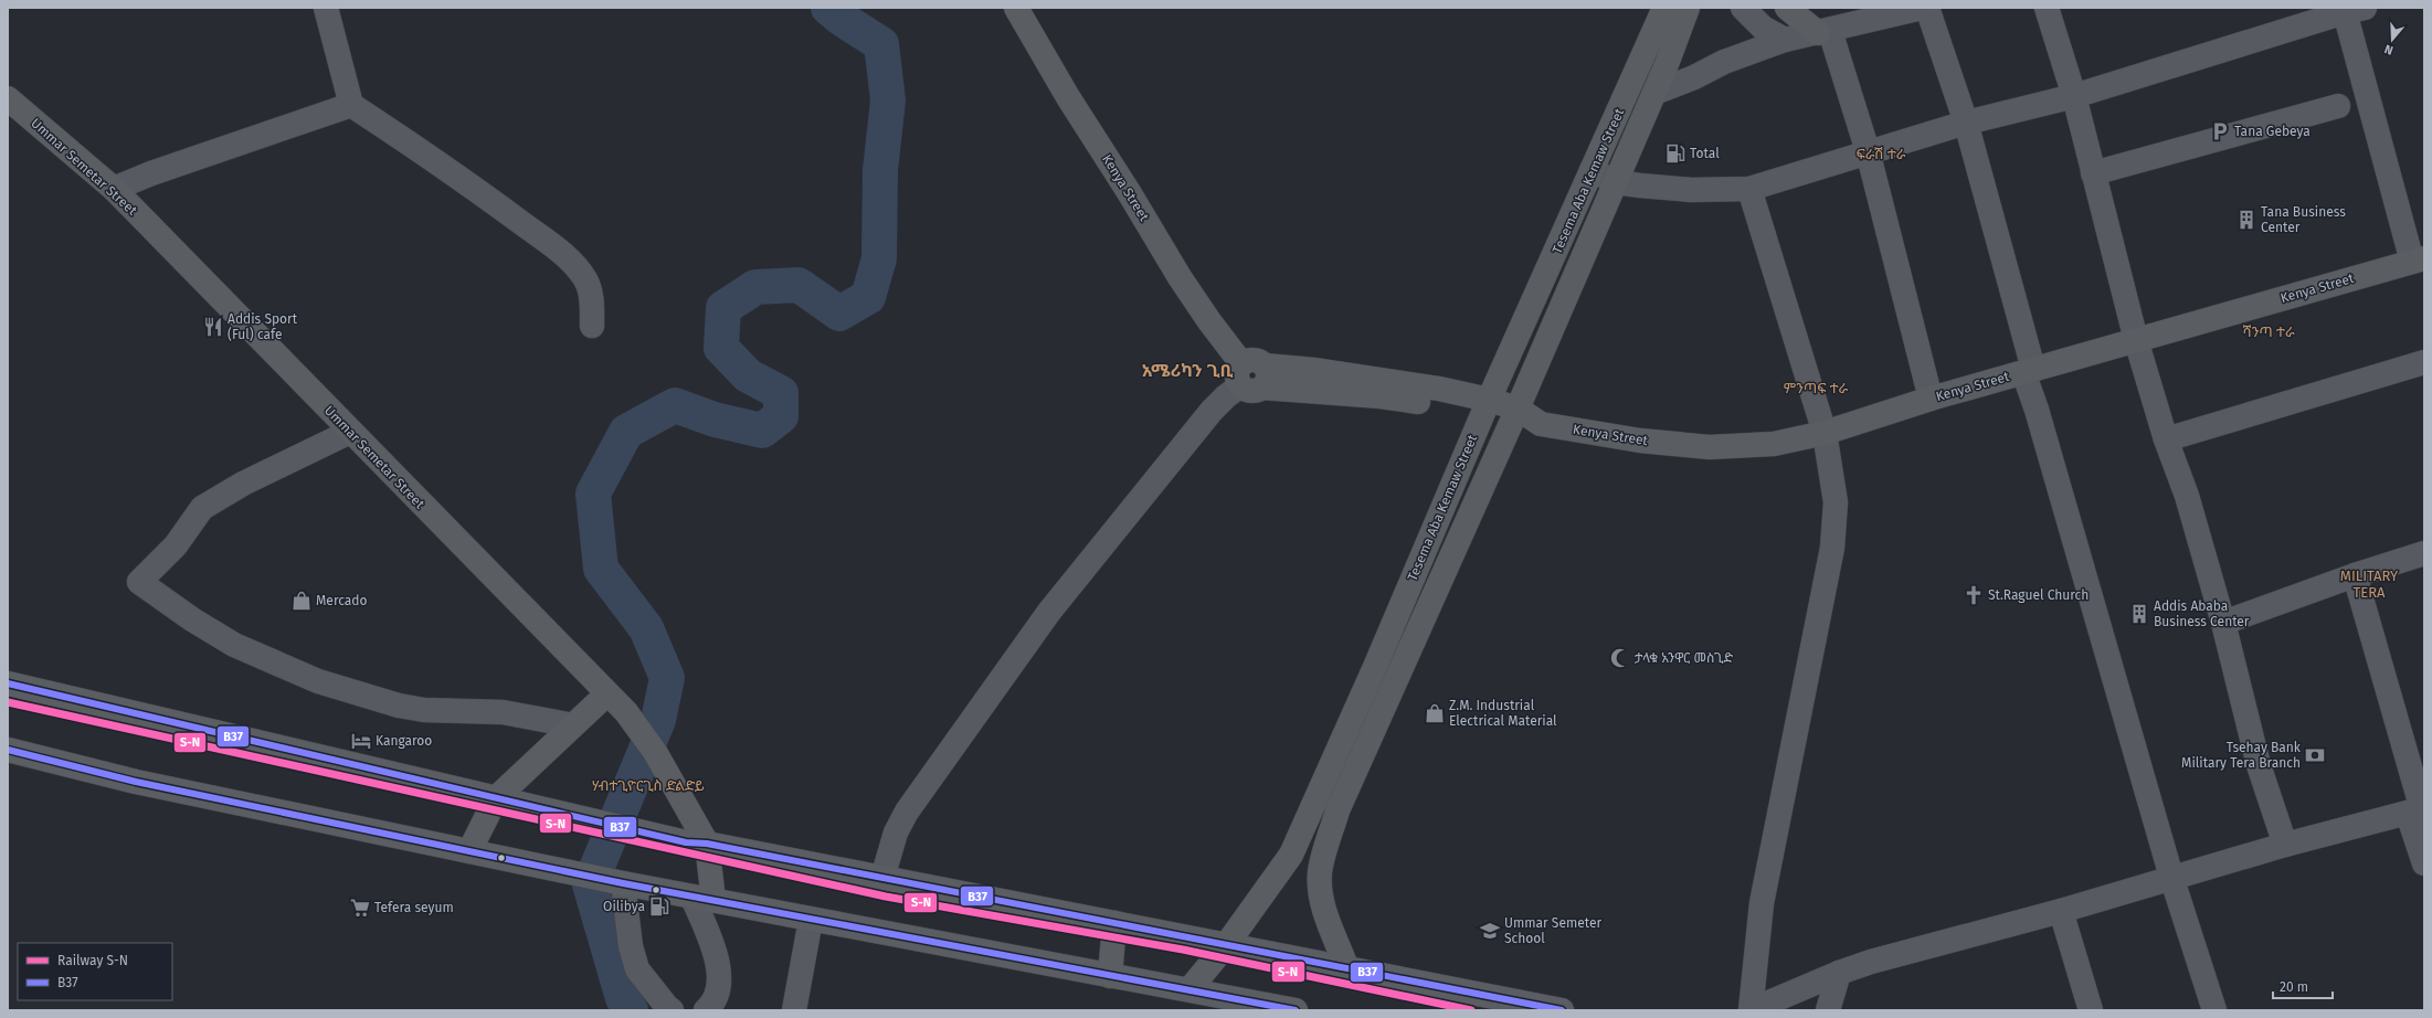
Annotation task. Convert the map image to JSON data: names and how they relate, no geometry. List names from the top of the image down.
{
  "streets": {
    "main road": ["Ummar Semetar Street", "Tesema Aba Kemaw Street", "Kenya Street"]
  },
  "crossings": [
    ["Tesema Aba Kemaw Street", "Kenya Street"]
  ],
  "districts": [
    "ፍራሽ ተራ",
    "ሻንጣ ተራ",
    "አሜሪካን ጊቢ",
    "ምንጣፍ ተራ",
    "MILITARY TERA",
    "ሃብተጊዮርጊስ ድልድይ"
  ],
  "places": {
    "parking": ["Tana Gebeya"],
    "fuel station": ["Total", "Oilibya"],
    "building": ["Tana Business Center", "Addis Ababa Business Center"],
    "restaurant": ["Addis Sport (Ful) cafe"],
    "church": ["St.Raguel Church"],
    "shop": ["Mercado", "Z.M. Industrial Electrical Material"],
    "mosque": ["ታላቁ አንዋር መስጊድ"],
    "hotel": ["Kangaroo"],
    "bank": ["Tsehay Bank Military Tera Branch"],
    "supermarket": ["Tefera seyum"],
    "school or university": ["Ummar Semeter School"]
  },
  "lines": ["transit line B37", "rail line S-N"],
  "legend": ["Railway S-N", "B37"],
  "scale_bar": "20 m",
  "north": "bottom"
}
